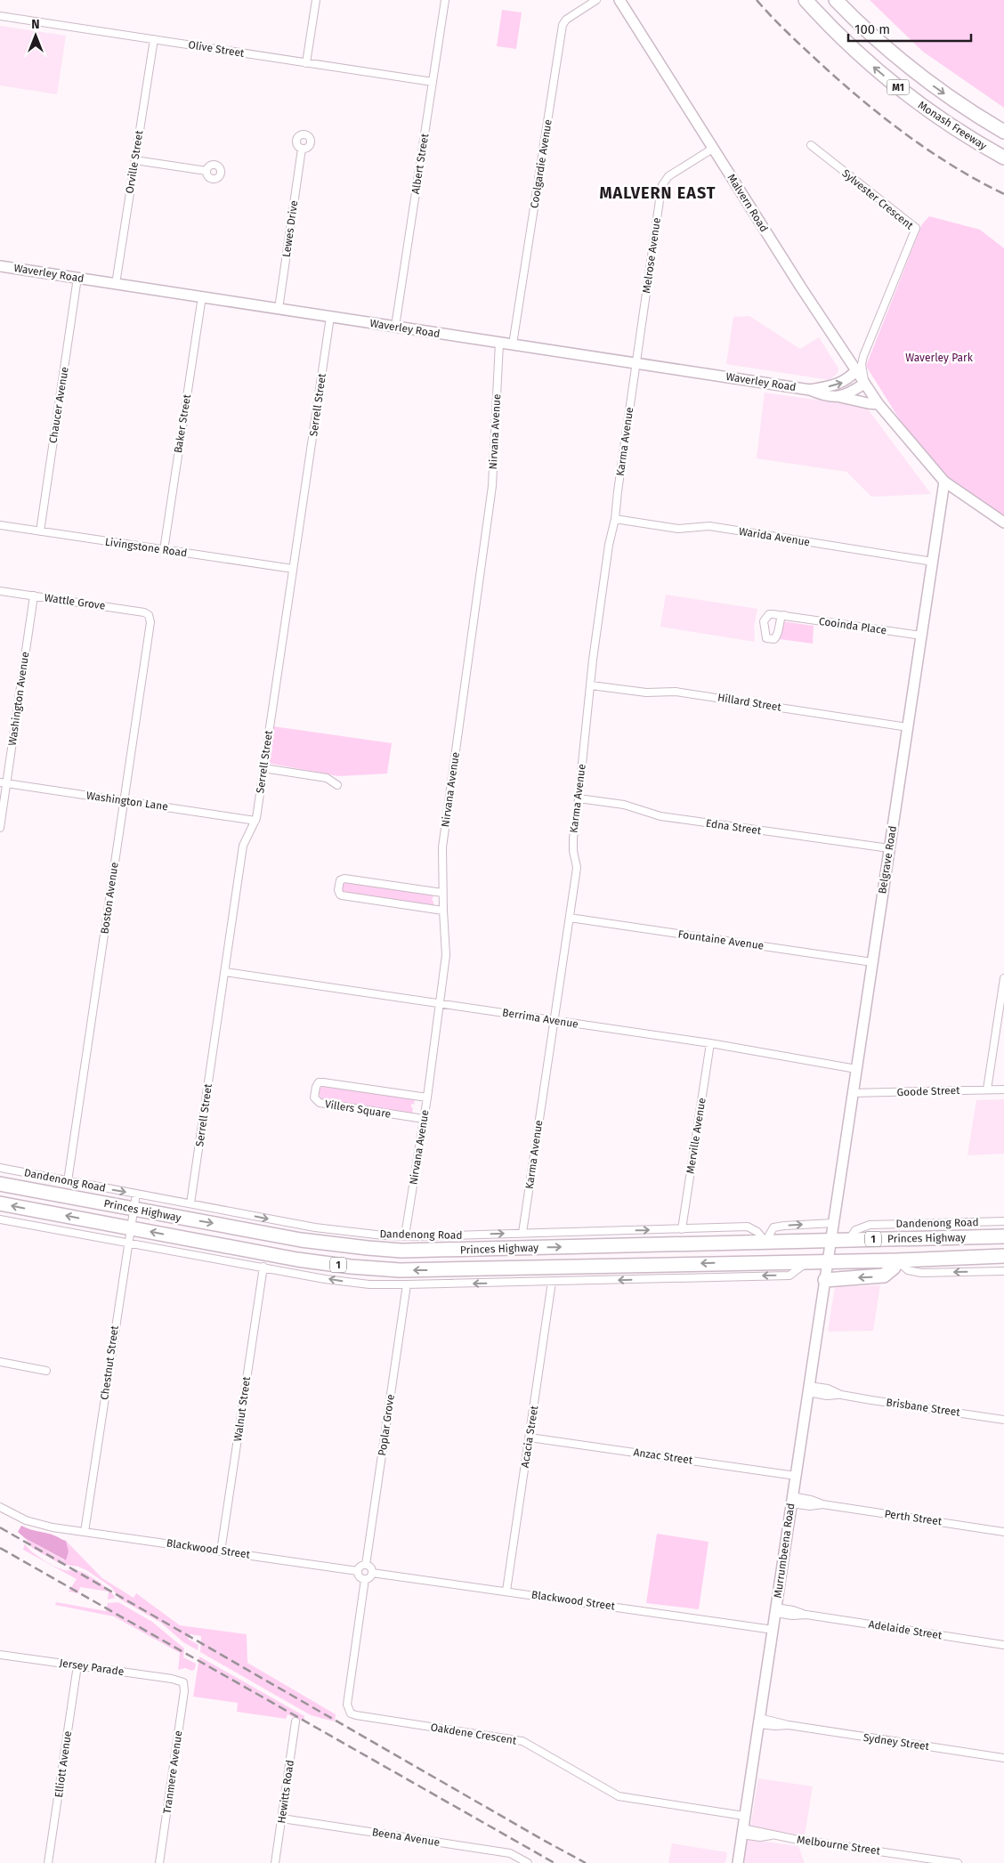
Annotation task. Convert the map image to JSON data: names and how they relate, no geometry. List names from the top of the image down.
{
  "streets": {
    "highway": [
      "M1",
      "Monash Freeway",
      "Princes Highway",
      "1"
    ],
    "main road": [
      "Malvern Road",
      "Waverley Road",
      "Belgrave Road",
      "Murrumbeena Road"
    ],
    "street": [
      "Olive Street",
      "Orville Street",
      "Albert Street",
      "Coolgardie Avenue",
      "Sylvester Crescent",
      "Lewes Drive",
      "Melrose Avenue",
      "Chaucer Avenue",
      "Serrell Street",
      "Baker Street",
      "Nirvana Avenue",
      "Karma Avenue",
      "Warida Avenue",
      "Livingstone Road",
      "Wattle Grove",
      "Cooinda Place",
      "Washington Avenue",
      "Hillard Street",
      "Washington Lane",
      "Edna Street",
      "Boston Avenue",
      "Fountaine Avenue",
      "Berrima Avenue",
      "Goode Street",
      "Villers Square",
      "Merville Avenue",
      "Dandenong Road",
      "Chestnut Street",
      "Brisbane Street",
      "Walnut Street",
      "Poplar Grove",
      "Acacia Street",
      "Anzac Street",
      "Perth Street",
      "Blackwood Street",
      "Adelaide Street",
      "Jersey Parade",
      "Oakdene Crescent",
      "Sydney Street",
      "Elliott Avenue",
      "Tranmere Avenue",
      "Hewitts Road",
      "Beena Avenue",
      "Melbourne Street"
    ]
  },
  "crossings": [
    ["Olive Street", "Orville Street"],
    ["Olive Street", "Albert Street"],
    ["Orville Street", "Waverley Road"],
    ["Albert Street", "Waverley Road"],
    ["Coolgardie Avenue", "Waverley Road"],
    ["Sylvester Crescent", "Malvern Road"],
    ["Sylvester Crescent", "Waverley Road"],
    ["Malvern Road", "Melrose Avenue"],
    ["Malvern Road", "Waverley Road"],
    ["Lewes Drive", "Waverley Road"],
    ["Melrose Avenue", "Waverley Road"],
    ["Melrose Avenue", "Karma Avenue"],
    ["Waverley Road", "Chaucer Avenue"],
    ["Waverley Road", "Serrell Street"],
    ["Waverley Road", "Baker Street"],
    ["Waverley Road", "Nirvana Avenue"],
    ["Waverley Road", "Karma Avenue"],
    ["Chaucer Avenue", "Livingstone Road"],
    ["Serrell Street", "Livingstone Road"],
    ["Serrell Street", "Washington Lane"],
    ["Serrell Street", "Berrima Avenue"],
    ["Serrell Street", "Dandenong Road"],
    ["Baker Street", "Livingstone Road"],
    ["Nirvana Avenue", "Berrima Avenue"],
    ["Nirvana Avenue", "Villers Square"],
    ["Nirvana Avenue", "Dandenong Road"],
    ["Karma Avenue", "Warida Avenue"],
    ["Karma Avenue", "Hillard Street"],
    ["Karma Avenue", "Edna Street"],
    ["Karma Avenue", "Fountaine Avenue"],
    ["Karma Avenue", "Berrima Avenue"],
    ["Karma Avenue", "Dandenong Road"],
    ["Warida Avenue", "Belgrave Road"],
    ["Wattle Grove", "Washington Avenue"],
    ["Wattle Grove", "Boston Avenue"],
    ["Cooinda Place", "Belgrave Road"],
    ["Washington Avenue", "Washington Lane"],
    ["Hillard Street", "Belgrave Road"],
    ["Washington Lane", "Boston Avenue"],
    ["Edna Street", "Belgrave Road"],
    ["Belgrave Road", "Fountaine Avenue"],
    ["Belgrave Road", "Berrima Avenue"],
    ["Belgrave Road", "Goode Street"],
    ["Belgrave Road", "Princes Highway"],
    ["Belgrave Road", "Murrumbeena Road"],
    ["Boston Avenue", "Dandenong Road"],
    ["Berrima Avenue", "Merville Avenue"],
    ["Merville Avenue", "Dandenong Road"],
    ["Dandenong Road", "Princes Highway"],
    ["Dandenong Road", "Chestnut Street"],
    ["Princes Highway", "Chestnut Street"],
    ["Princes Highway", "Murrumbeena Road"],
    ["Chestnut Street", "Blackwood Street"],
    ["Brisbane Street", "Murrumbeena Road"],
    ["Walnut Street", "Blackwood Street"],
    ["Poplar Grove", "Blackwood Street"],
    ["Poplar Grove", "Oakdene Crescent"],
    ["Acacia Street", "Anzac Street"],
    ["Acacia Street", "Blackwood Street"],
    ["Anzac Street", "Murrumbeena Road"],
    ["Perth Street", "Murrumbeena Road"],
    ["Blackwood Street", "Murrumbeena Road"],
    ["Blackwood Street", "Oakdene Crescent"],
    ["Murrumbeena Road", "Adelaide Street"],
    ["Murrumbeena Road", "Oakdene Crescent"],
    ["Murrumbeena Road", "Sydney Street"],
    ["Murrumbeena Road", "Melbourne Street"],
    ["Jersey Parade", "Elliott Avenue"],
    ["Jersey Parade", "Tranmere Avenue"],
    ["Hewitts Road", "Beena Avenue"]
  ],
  "districts": ["MALVERN EAST"],
  "parks": ["Waverley Park"],
  "scale_bar": "100 m",
  "north": "top"
}
